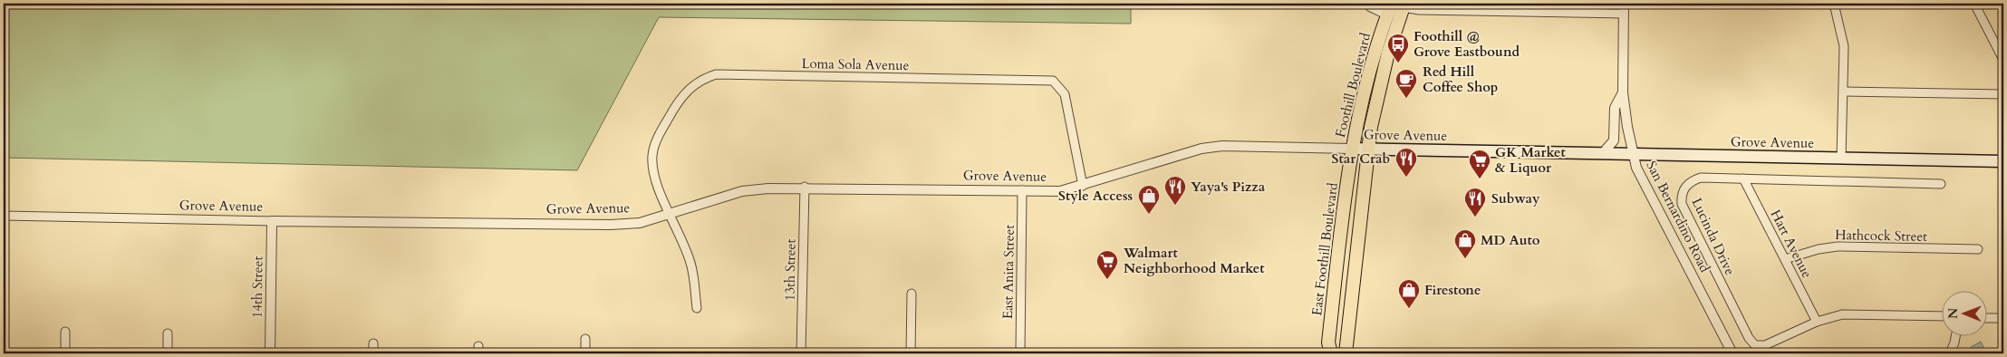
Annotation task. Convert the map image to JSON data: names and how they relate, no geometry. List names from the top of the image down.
{
  "streets": {
    "main road": ["Foothill Boulevard", "Grove Avenue", "East Foothill Boulevard"],
    "street": [
      "Loma Sola Avenue",
      "San Bernardino Road",
      "Hathcock Street",
      "Lucinda Drive",
      "Hart Avenue",
      "13th Street",
      "East Anita Street",
      "14th Street"
    ]
  },
  "crossings": [
    ["Loma Sola Avenue", "Grove Avenue"],
    ["Foothill Boulevard", "Grove Avenue"],
    ["Foothill Boulevard", "East Foothill Boulevard"],
    ["Grove Avenue", "San Bernardino Road"],
    ["Grove Avenue", "East Foothill Boulevard"],
    ["Grove Avenue", "13th Street"],
    ["Grove Avenue", "East Anita Street"],
    ["Grove Avenue", "14th Street"],
    ["Hathcock Street", "Hart Avenue"],
    ["Lucinda Drive", "Hart Avenue"]
  ],
  "places": {
    "bus stop": ["Foothill @ Grove Eastbound"],
    "cafe": ["Red Hill Coffee Shop"],
    "restaurant": ["Star Crab", "Yaya's Pizza", "Subway"],
    "supermarket": ["GK Market & Liquor", "Walmart Neighborhood Market"],
    "shop": ["Style Access", "MD Auto", "Firestone"]
  },
  "north": "left"
}
